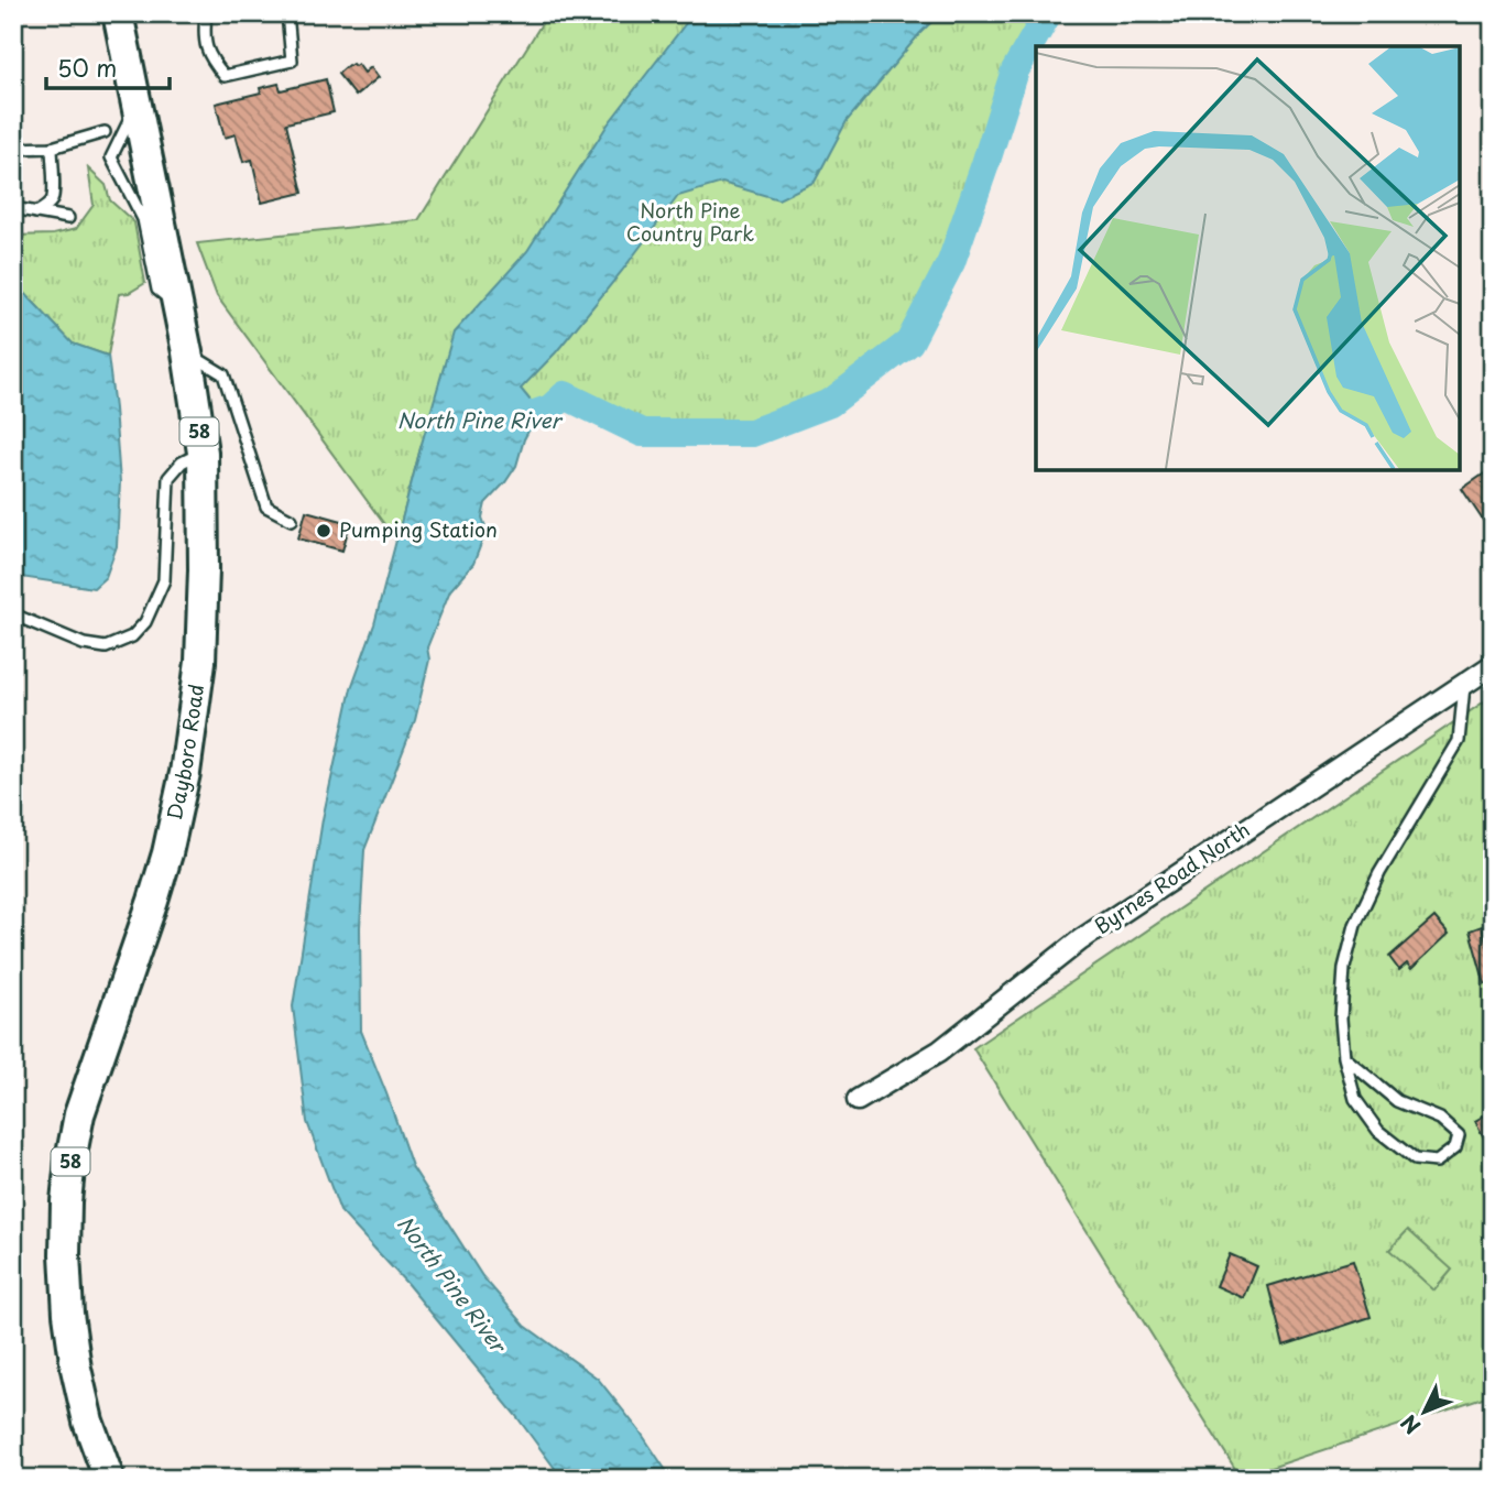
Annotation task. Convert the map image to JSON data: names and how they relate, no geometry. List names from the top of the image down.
{
  "streets": {
    "main road": ["58", "Dayboro Road"],
    "street": ["Byrnes Road North"]
  },
  "water": ["North Pine River"],
  "parks": ["North Pine Country Park"],
  "places": ["Pumping Station"],
  "scale_bar": "50 m",
  "north": "bottom left"
}
